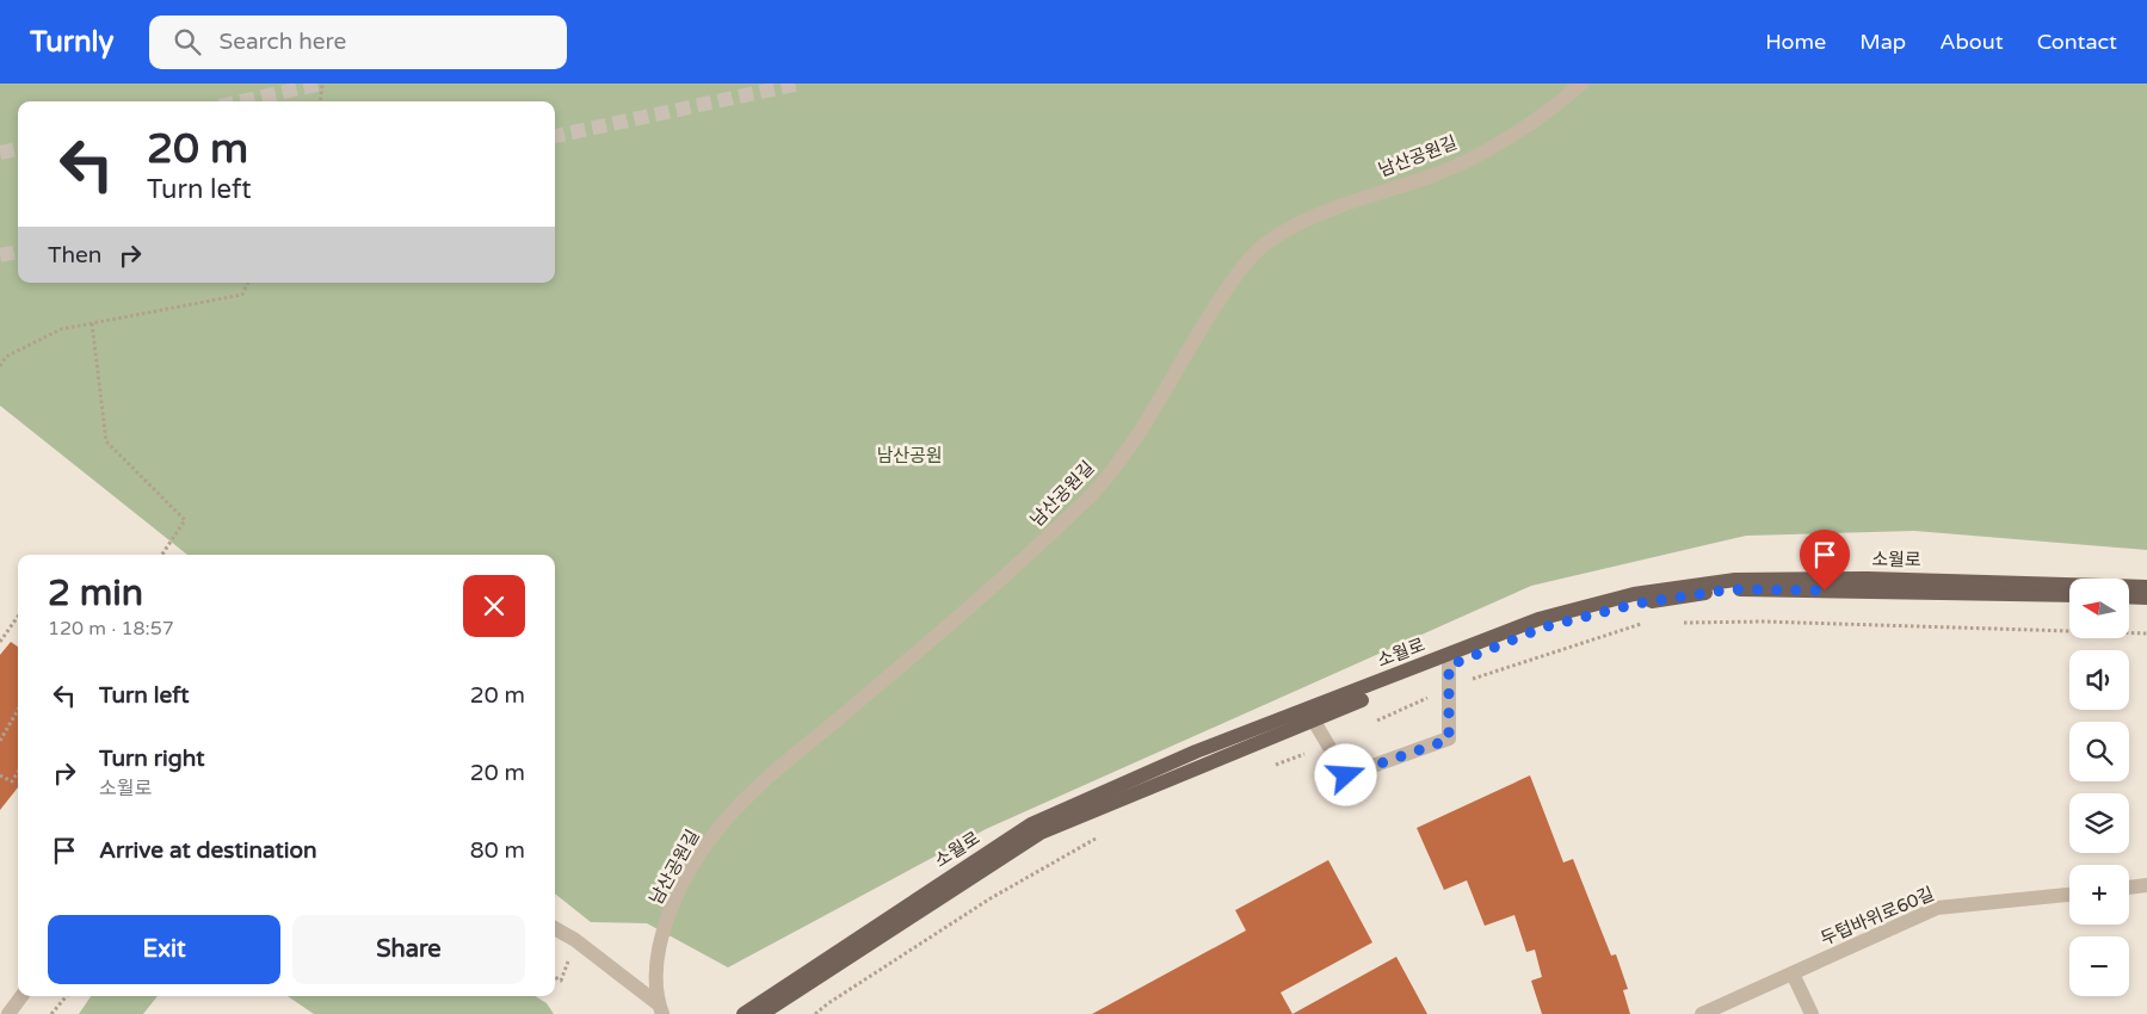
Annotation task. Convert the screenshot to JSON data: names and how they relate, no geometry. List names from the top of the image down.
{
  "streets": {
    "main road": ["소월로"],
    "street": ["남산공원길", "두텁바위로60길"]
  },
  "parks": ["남산공원"],
  "north": "left",
  "page": {
    "header": "Turnly",
    "search": "Search here",
    "nav": [
      "Home",
      "Map",
      "About",
      "Contact"
    ],
    "turn": ["20 m", "Turn left"],
    "then": "Then",
    "heading": ["2 min", "120 m · 18:57"],
    "map_buttons": ["+", "−"],
    "list": [
      {
        "name": "Turn left",
        "value": "20 m"
      },
      {
        "name": "Turn right",
        "note": "소월로",
        "value": "20 m"
      },
      {
        "name": "Arrive at destination",
        "value": "80 m"
      }
    ],
    "buttons": ["Exit", "Share"]
  }
}
